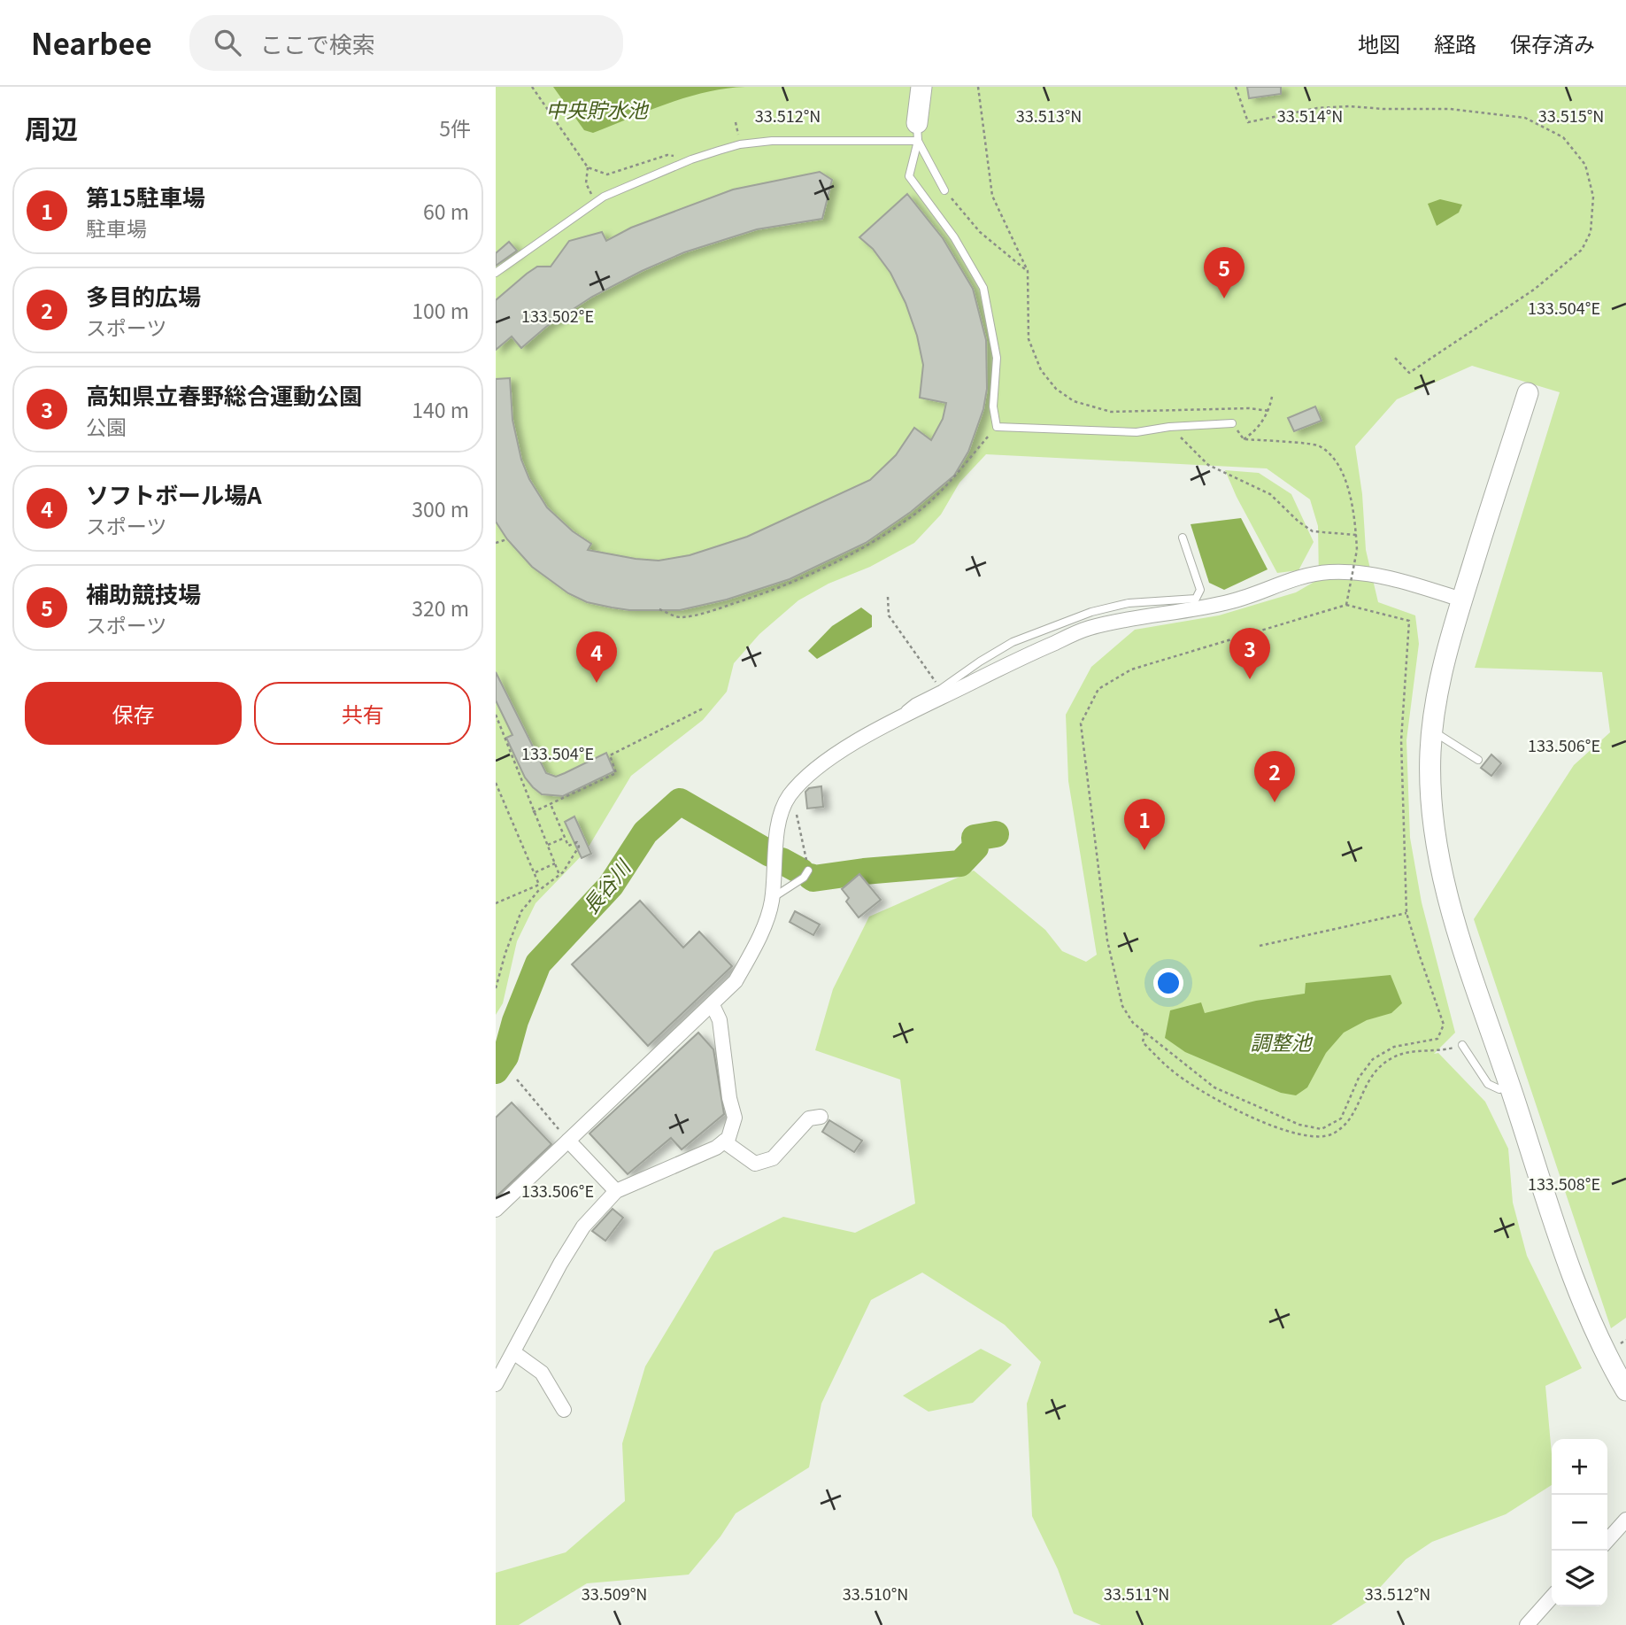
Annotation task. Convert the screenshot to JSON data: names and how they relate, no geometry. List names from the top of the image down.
{
  "water": ["中央貯水池", "長谷川", "調整池"],
  "page": {
    "header": "Nearbee",
    "search": "ここで検索",
    "nav": ["地図", "経路", "保存済み"],
    "heading": ["周辺", "5件"],
    "list": [
      {
        "mark": "1",
        "name": "第15駐車場",
        "note": "駐車場",
        "value": "60 m"
      },
      {
        "mark": "2",
        "name": "多目的広場",
        "note": "スポーツ",
        "value": "100 m"
      },
      {
        "mark": "3",
        "name": "高知県立春野総合運動公園",
        "note": "公園",
        "value": "140 m"
      },
      {
        "mark": "4",
        "name": "ソフトボール場A",
        "note": "スポーツ",
        "value": "300 m"
      },
      {
        "mark": "5",
        "name": "補助競技場",
        "note": "スポーツ",
        "value": "320 m"
      }
    ],
    "pins": [
      "5",
      "3",
      "4",
      "2",
      "1"
    ],
    "buttons": ["保存", "共有"],
    "map_buttons": ["+", "−"]
  },
  "coordinates": [
    "33.512°N",
    "33.513°N",
    "33.514°N",
    "33.515°N",
    "133.504°E",
    "133.502°E",
    "133.506°E",
    "133.508°E",
    "33.509°N",
    "33.510°N",
    "33.511°N"
  ]
}
